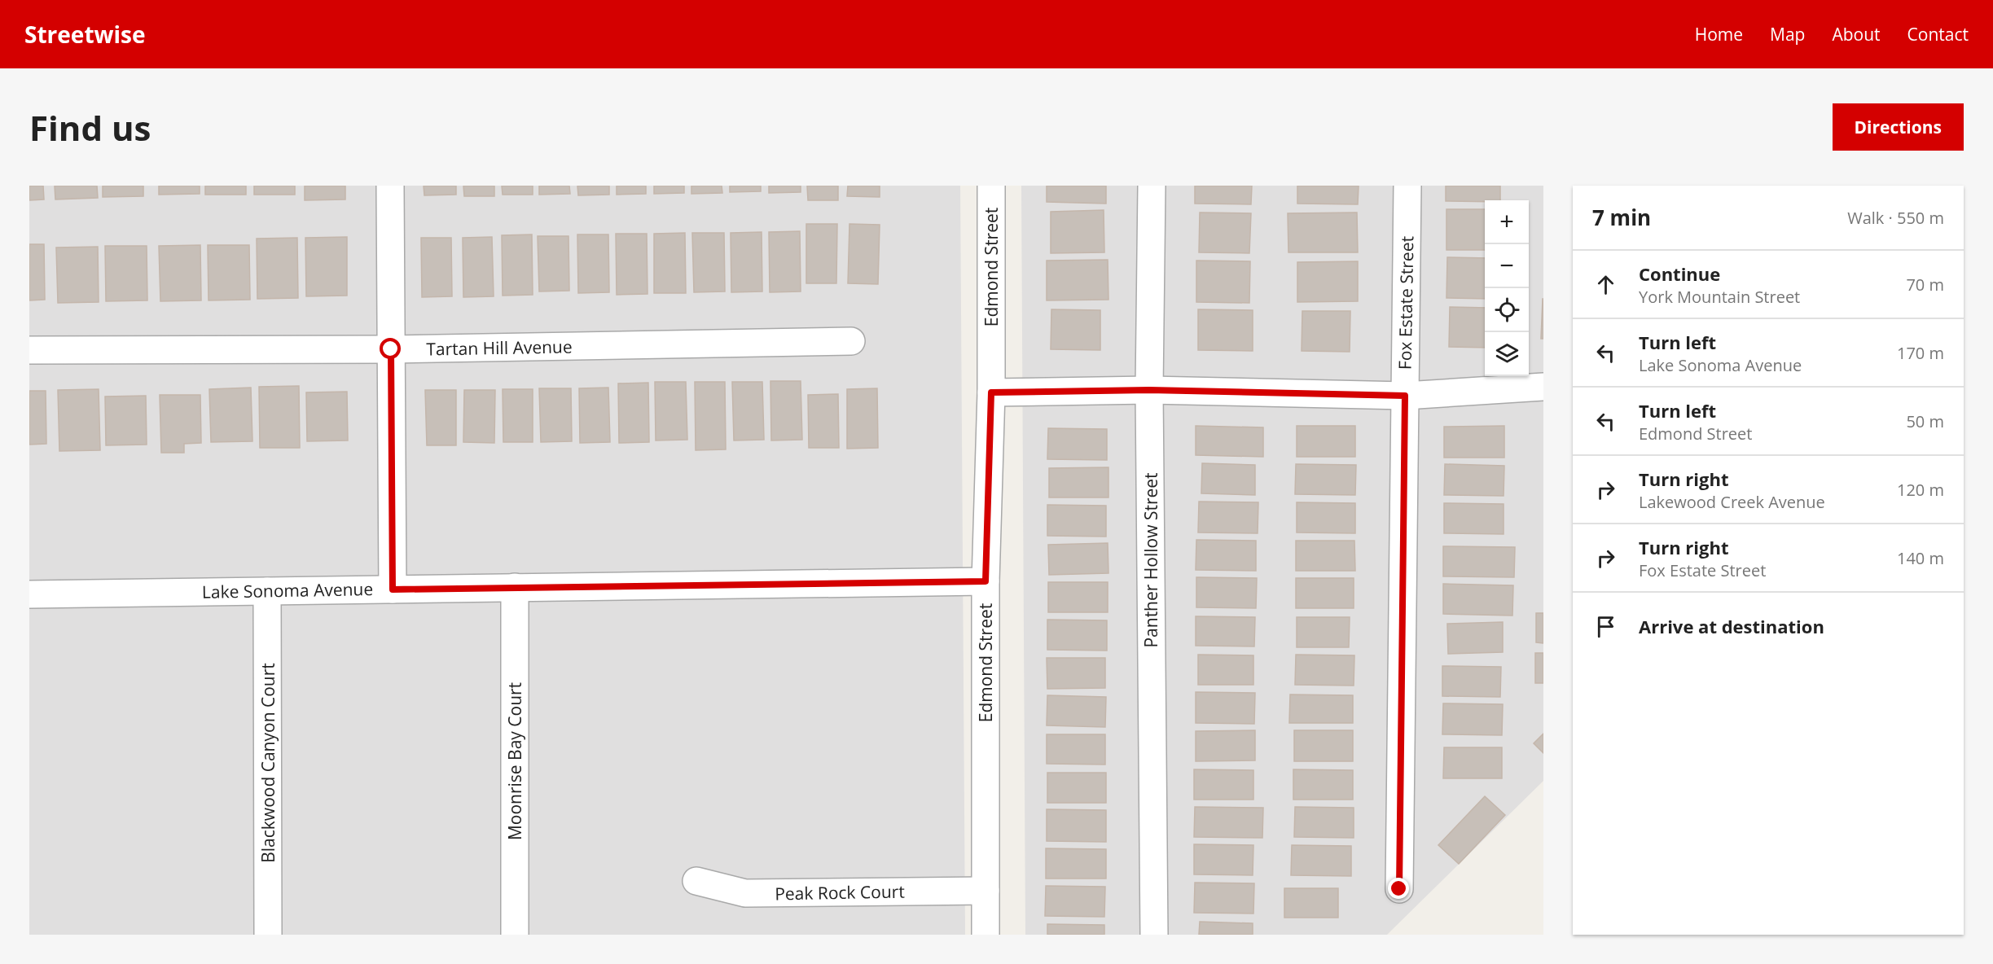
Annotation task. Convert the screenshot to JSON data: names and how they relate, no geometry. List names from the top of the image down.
{
  "streets": {
    "street": [
      "Edmond Street",
      "Fox Estate Street",
      "Tartan Hill Avenue",
      "Panther Hollow Street",
      "Lake Sonoma Avenue",
      "Moonrise Bay Court",
      "Blackwood Canyon Court",
      "Peak Rock Court"
    ]
  },
  "crossings": [
    ["Edmond Street", "Lake Sonoma Avenue"],
    ["Edmond Street", "Peak Rock Court"],
    ["Lake Sonoma Avenue", "Moonrise Bay Court"],
    ["Lake Sonoma Avenue", "Blackwood Canyon Court"]
  ],
  "page": {
    "header": "Streetwise",
    "nav": [
      "Home",
      "Map",
      "About",
      "Contact"
    ],
    "buttons": "Directions",
    "title": "Find us",
    "heading": ["7 min", "Walk · 550 m"],
    "map_buttons": ["+", "−"],
    "list": [
      ["Continue", "York Mountain Street", "70 m"],
      ["Turn left", "Lake Sonoma Avenue", "170 m"],
      ["Turn left", "Edmond Street", "50 m"],
      ["Turn right", "Lakewood Creek Avenue", "120 m"],
      ["Turn right", "Fox Estate Street", "140 m"],
      "Arrive at destination"
    ]
  }
}
